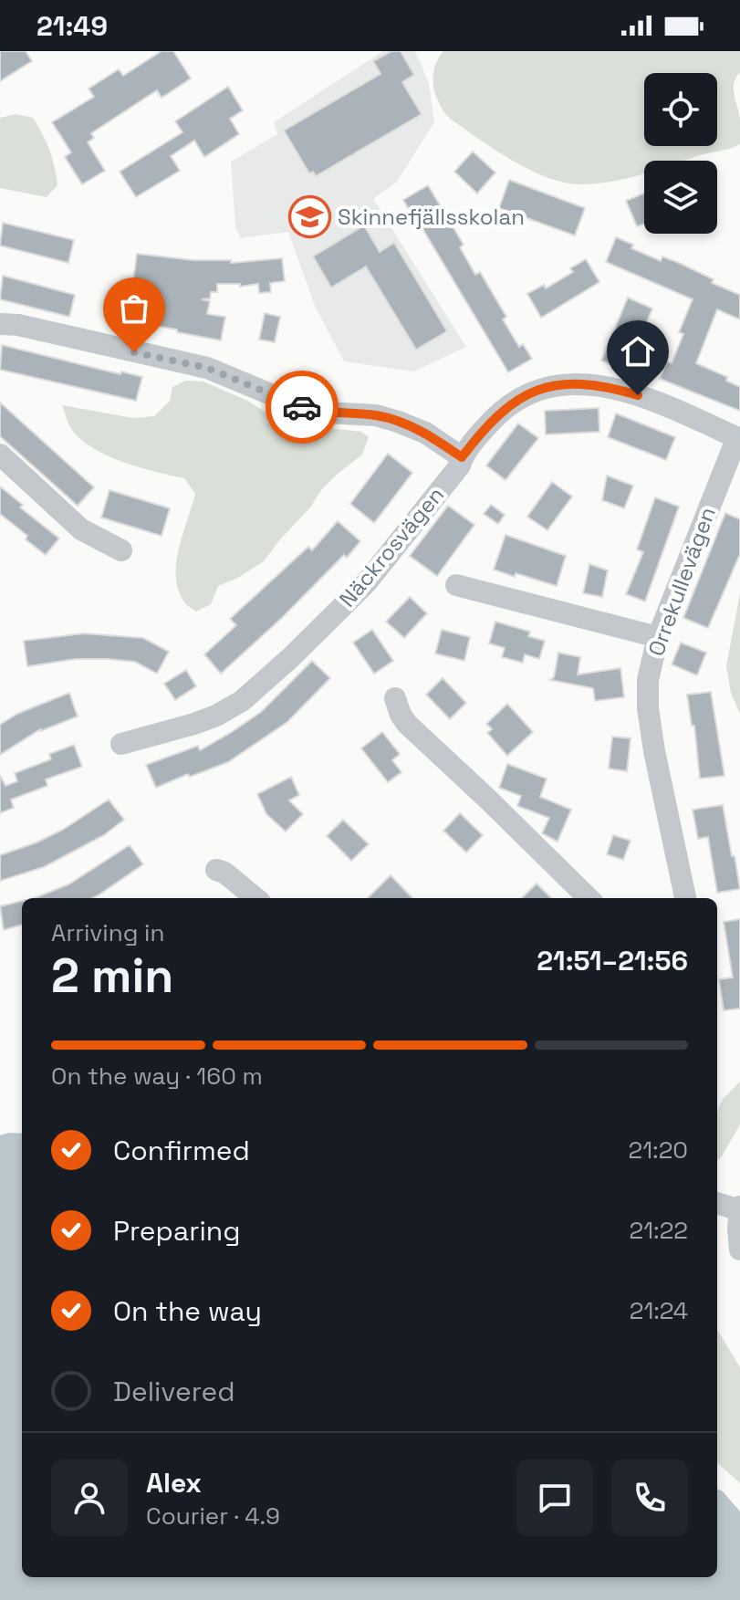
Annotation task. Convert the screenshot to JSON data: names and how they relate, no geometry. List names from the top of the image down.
{
  "streets": {
    "street": ["Näckrosvägen", "Orrekullevägen"]
  },
  "crossings": [
    ["Näckrosvägen", "Orrekullevägen"]
  ],
  "places": {
    "school or university": ["Skinnefjällsskolan"]
  },
  "page": {
    "status": "21:49",
    "heading": ["2 min", "Arriving in", "21:51–21:56"],
    "panel": ["Alex", "Courier · 4.9"],
    "bar": "On the way · 160 m",
    "list": [
      ["Confirmed", "21:20"],
      ["Preparing", "21:22"],
      ["On the way", "21:24"],
      "Delivered"
    ]
  }
}
